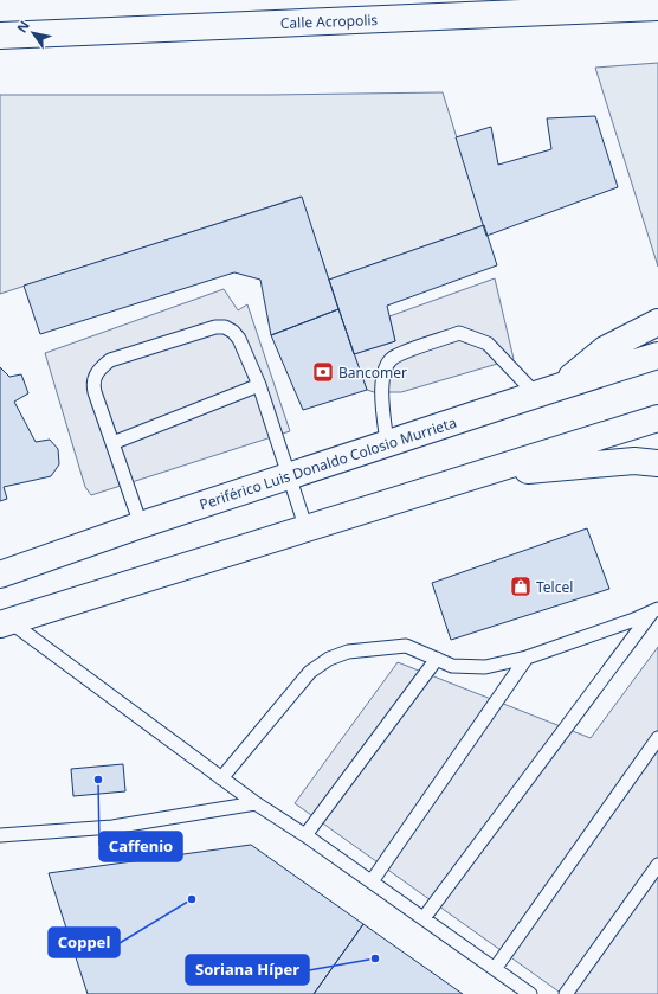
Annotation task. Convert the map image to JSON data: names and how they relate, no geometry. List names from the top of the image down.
{
  "streets": {
    "main road": ["Calle Acropolis", "Periférico Luis Donaldo Colosio Murrieta"]
  },
  "places": {
    "bank": ["Bancomer"],
    "shop": ["Telcel"],
    "other": ["Caffenio", "Coppel", "Soriana Híper"]
  },
  "north": "top left"
}
